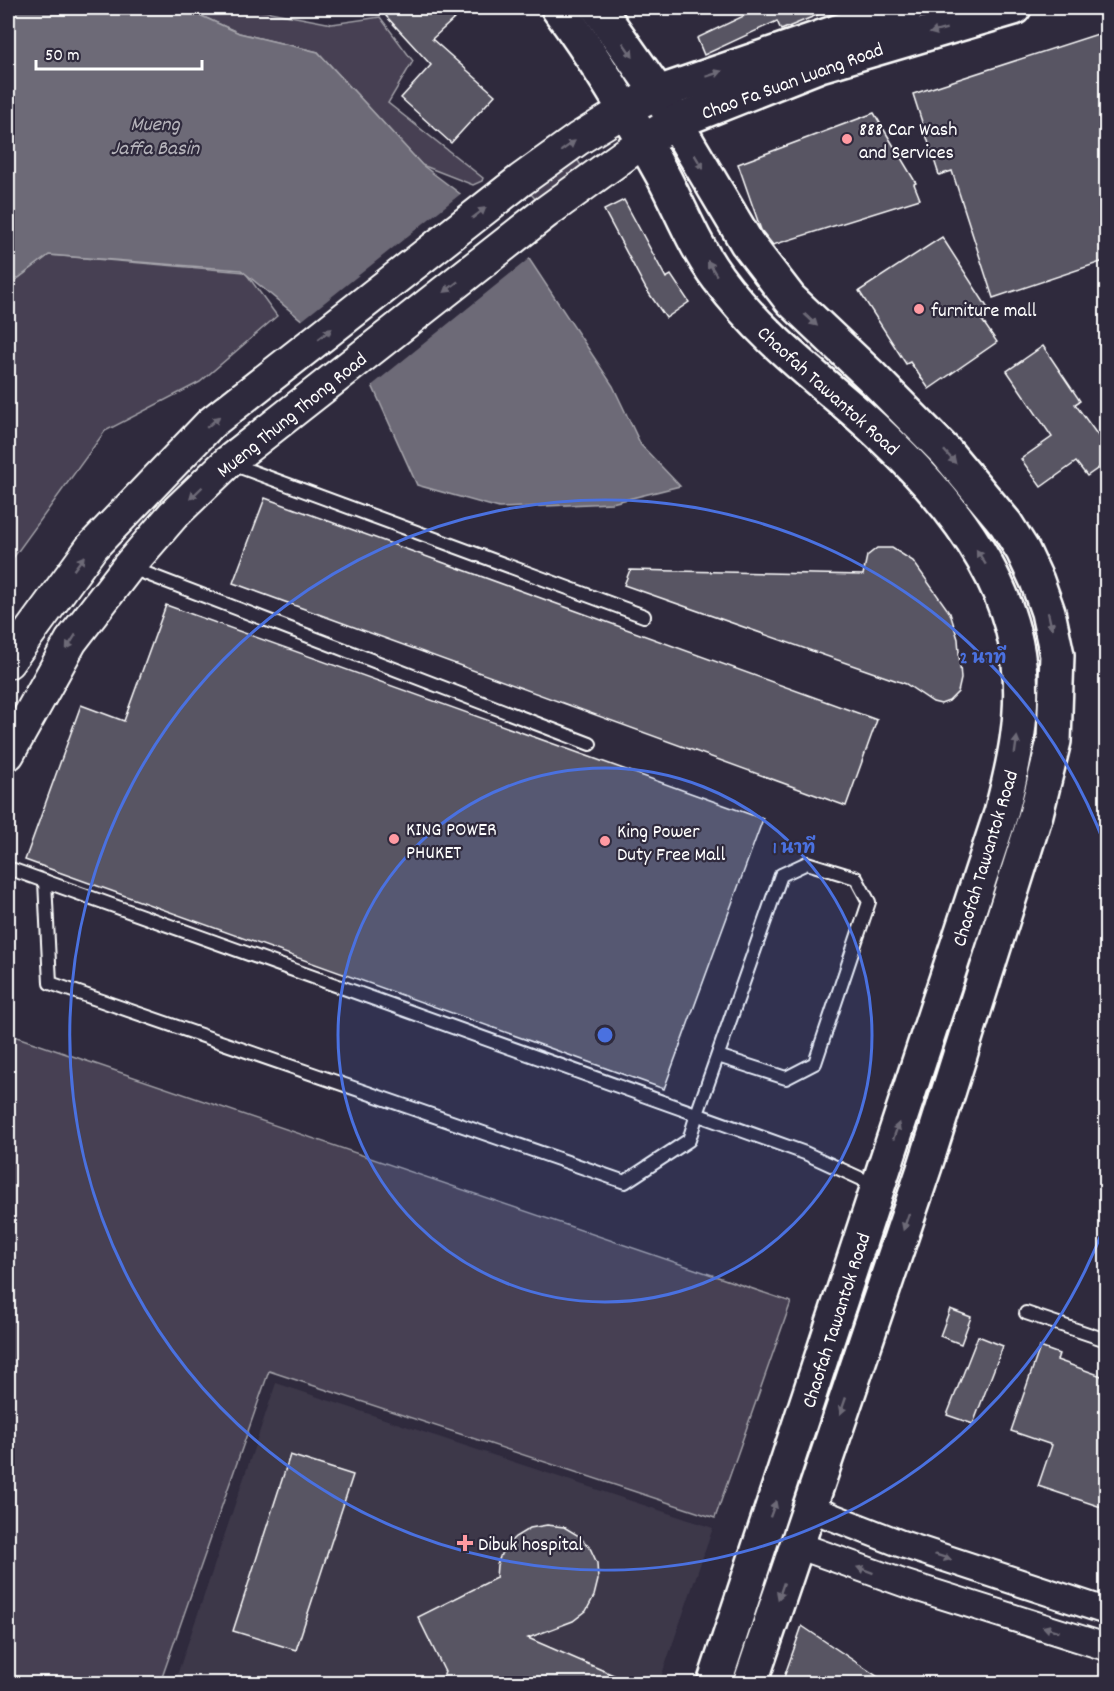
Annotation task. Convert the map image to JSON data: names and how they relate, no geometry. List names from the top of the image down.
{
  "streets": {
    "main road": ["Chao Fa Suan Luang Road", "Chaofah Tawantok Road"],
    "street": ["Mueng Thung Thong Road"]
  },
  "crossings": [
    ["Chao Fa Suan Luang Road", "Chaofah Tawantok Road"],
    ["Chao Fa Suan Luang Road", "Mueng Thung Thong Road"],
    ["Chaofah Tawantok Road", "Mueng Thung Thong Road"]
  ],
  "water": ["Mueng Jaffa Basin"],
  "places": {
    "other": [
      "888 Car Wash and Services",
      "furniture mall",
      "KING POWER PHUKET",
      "King Power Duty Free Mall"
    ],
    "health": ["Dibuk hospital"]
  },
  "scale_bar": "50 m",
  "rings": ["2 นาที", "1 นาที"]
}
